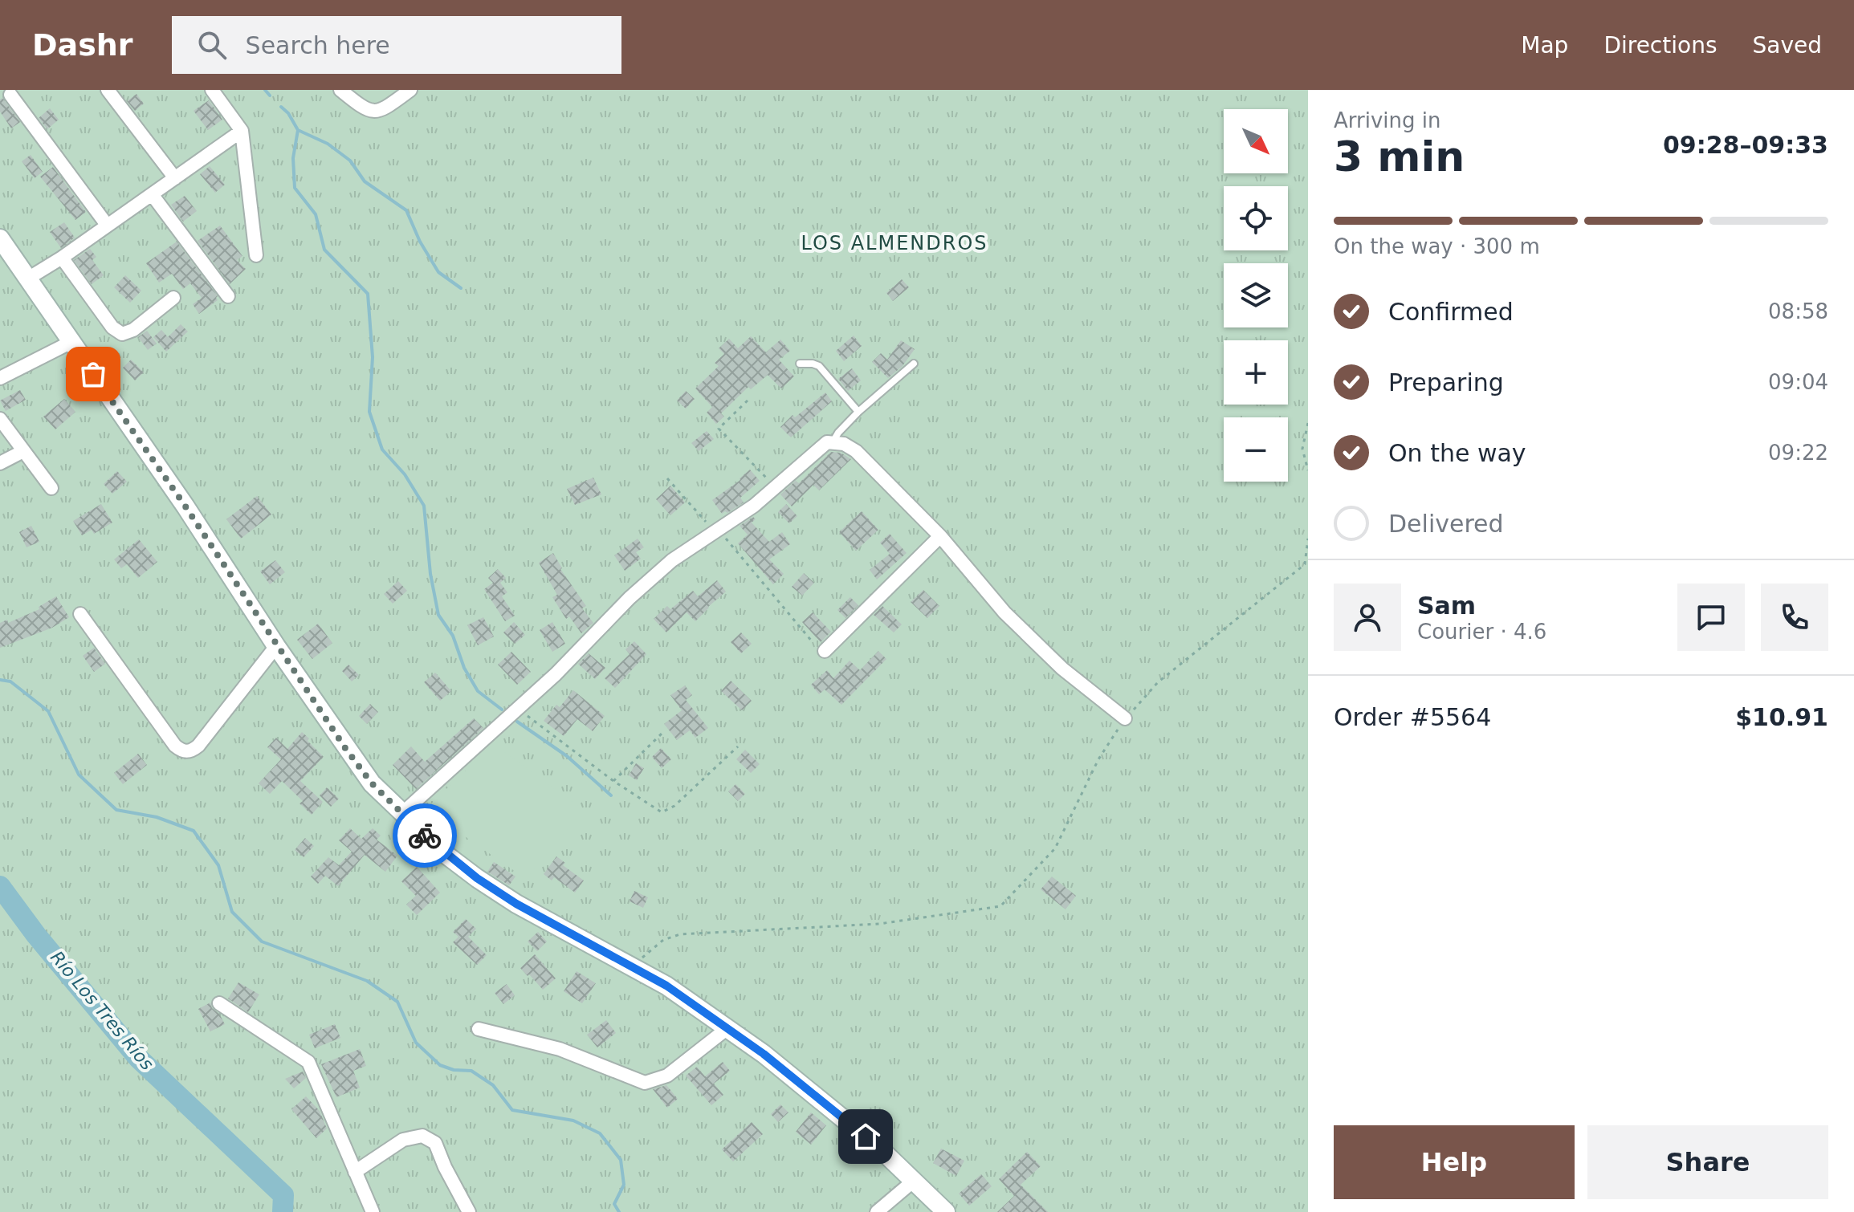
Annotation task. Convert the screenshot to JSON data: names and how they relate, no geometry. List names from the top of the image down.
{
  "districts": ["LOS ALMENDROS"],
  "water": ["Río Los Tres Ríos"],
  "north": "bottom right",
  "page": {
    "header": "Dashr",
    "search": "Search here",
    "nav": ["Map", "Directions", "Saved"],
    "heading": ["3 min", "Arriving in", "09:28–09:33"],
    "panel": [
      "Sam",
      "Courier · 4.6",
      "Order #5564",
      "$10.91"
    ],
    "map_buttons": ["+", "−"],
    "bar": "On the way · 300 m",
    "list": [
      ["Confirmed", "08:58"],
      ["Preparing", "09:04"],
      ["On the way", "09:22"],
      "Delivered"
    ],
    "buttons": ["Help", "Share"]
  }
}
